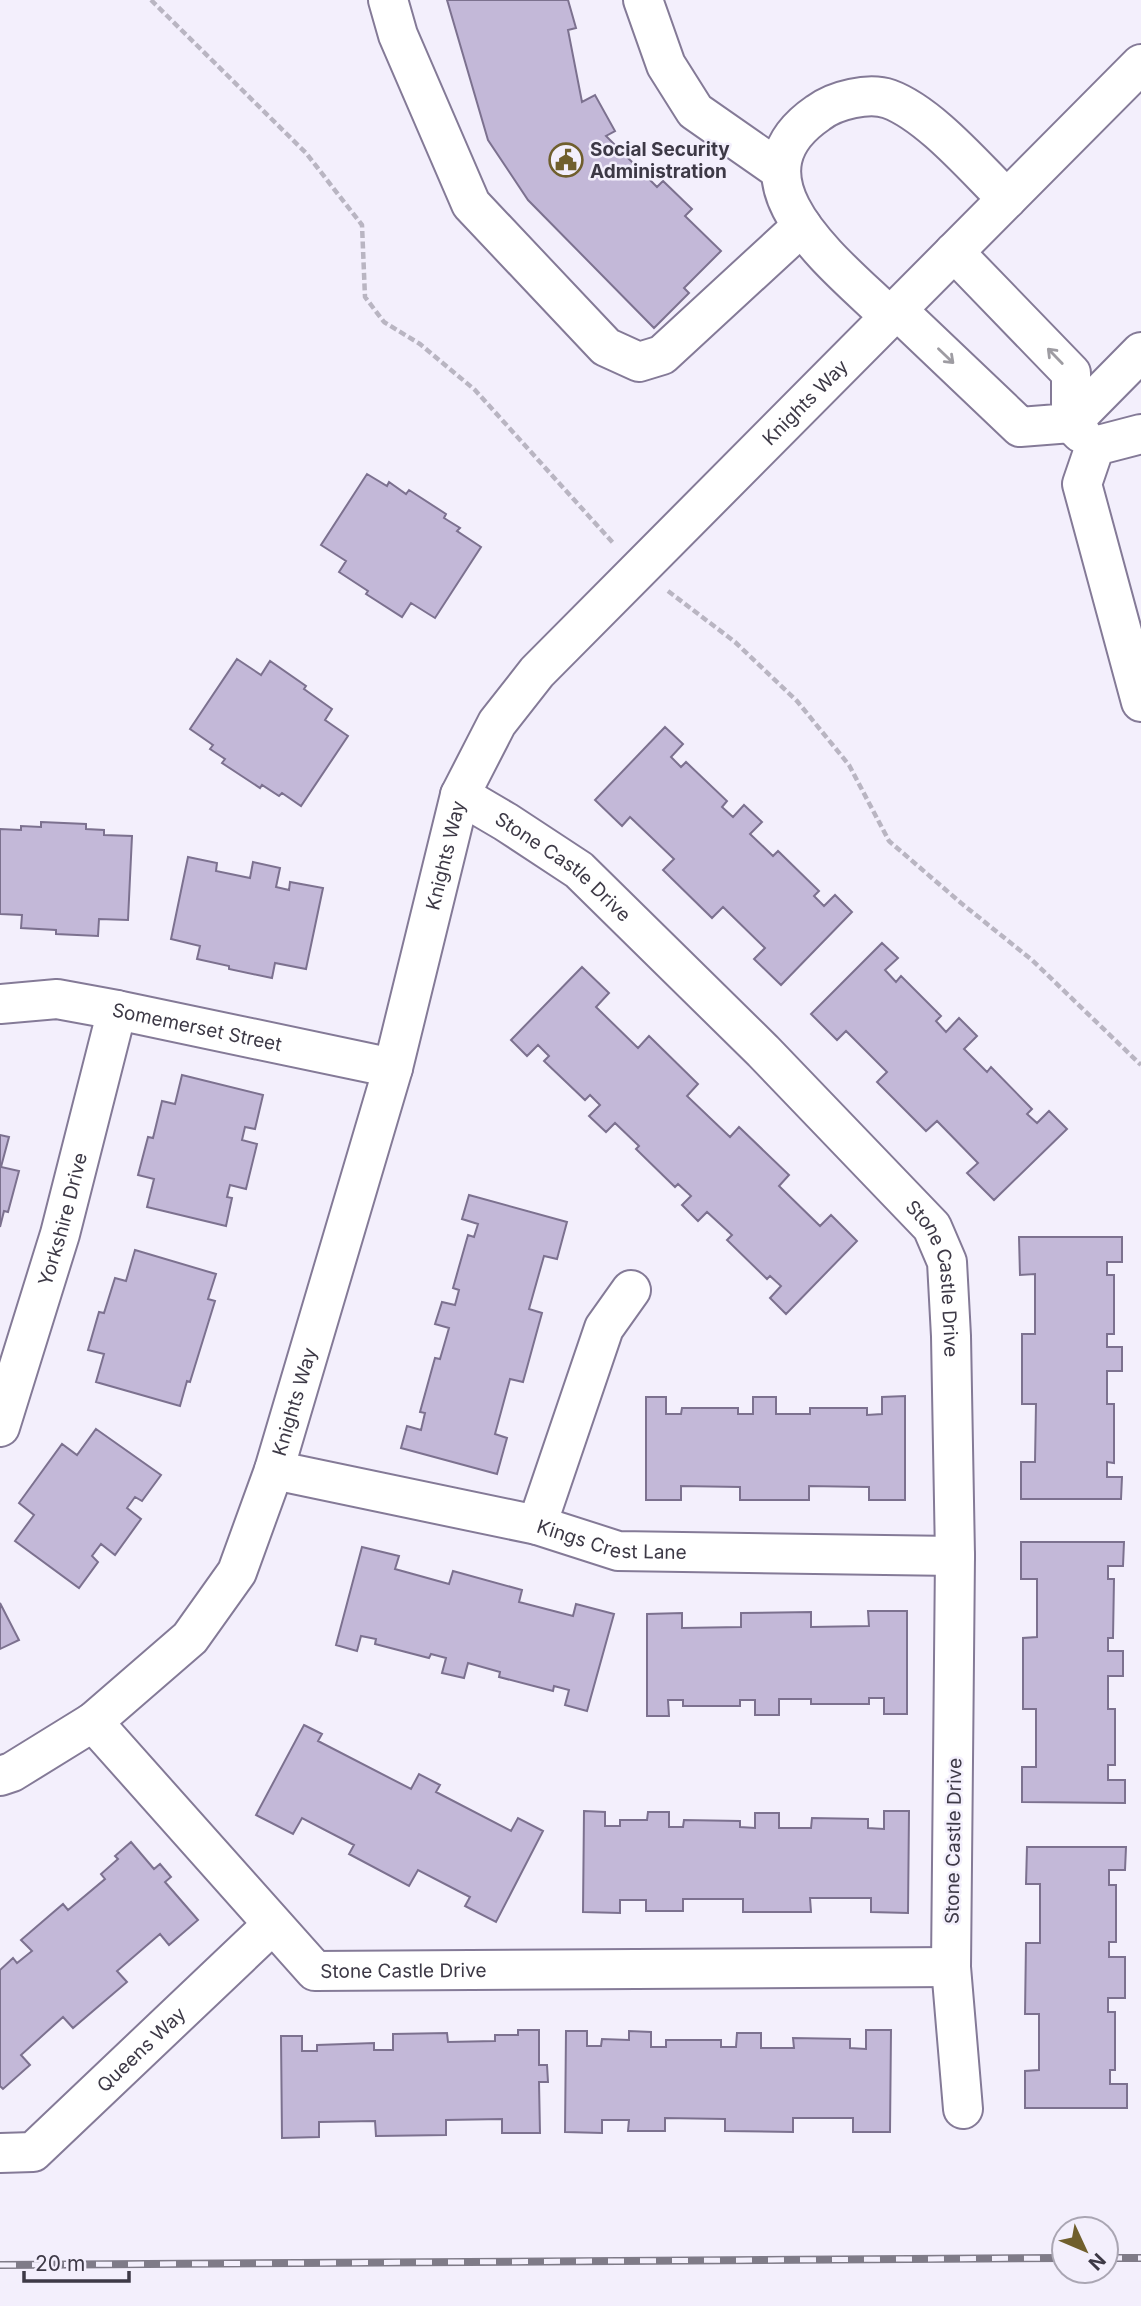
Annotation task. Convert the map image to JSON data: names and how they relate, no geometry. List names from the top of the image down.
{
  "streets": {
    "street": [
      "Knights Way",
      "Stone Castle Drive",
      "Somemerset Street",
      "Yorkshire Drive",
      "Kings Crest Lane",
      "Queens Way"
    ]
  },
  "crossings": [
    ["Knights Way", "Stone Castle Drive"],
    ["Knights Way", "Somemerset Street"],
    ["Knights Way", "Kings Crest Lane"],
    ["Stone Castle Drive", "Kings Crest Lane"],
    ["Stone Castle Drive", "Queens Way"],
    ["Somemerset Street", "Yorkshire Drive"]
  ],
  "places": {
    "public building": ["Social Security Administration"]
  },
  "scale_bar": "20 m",
  "north": "bottom right"
}
